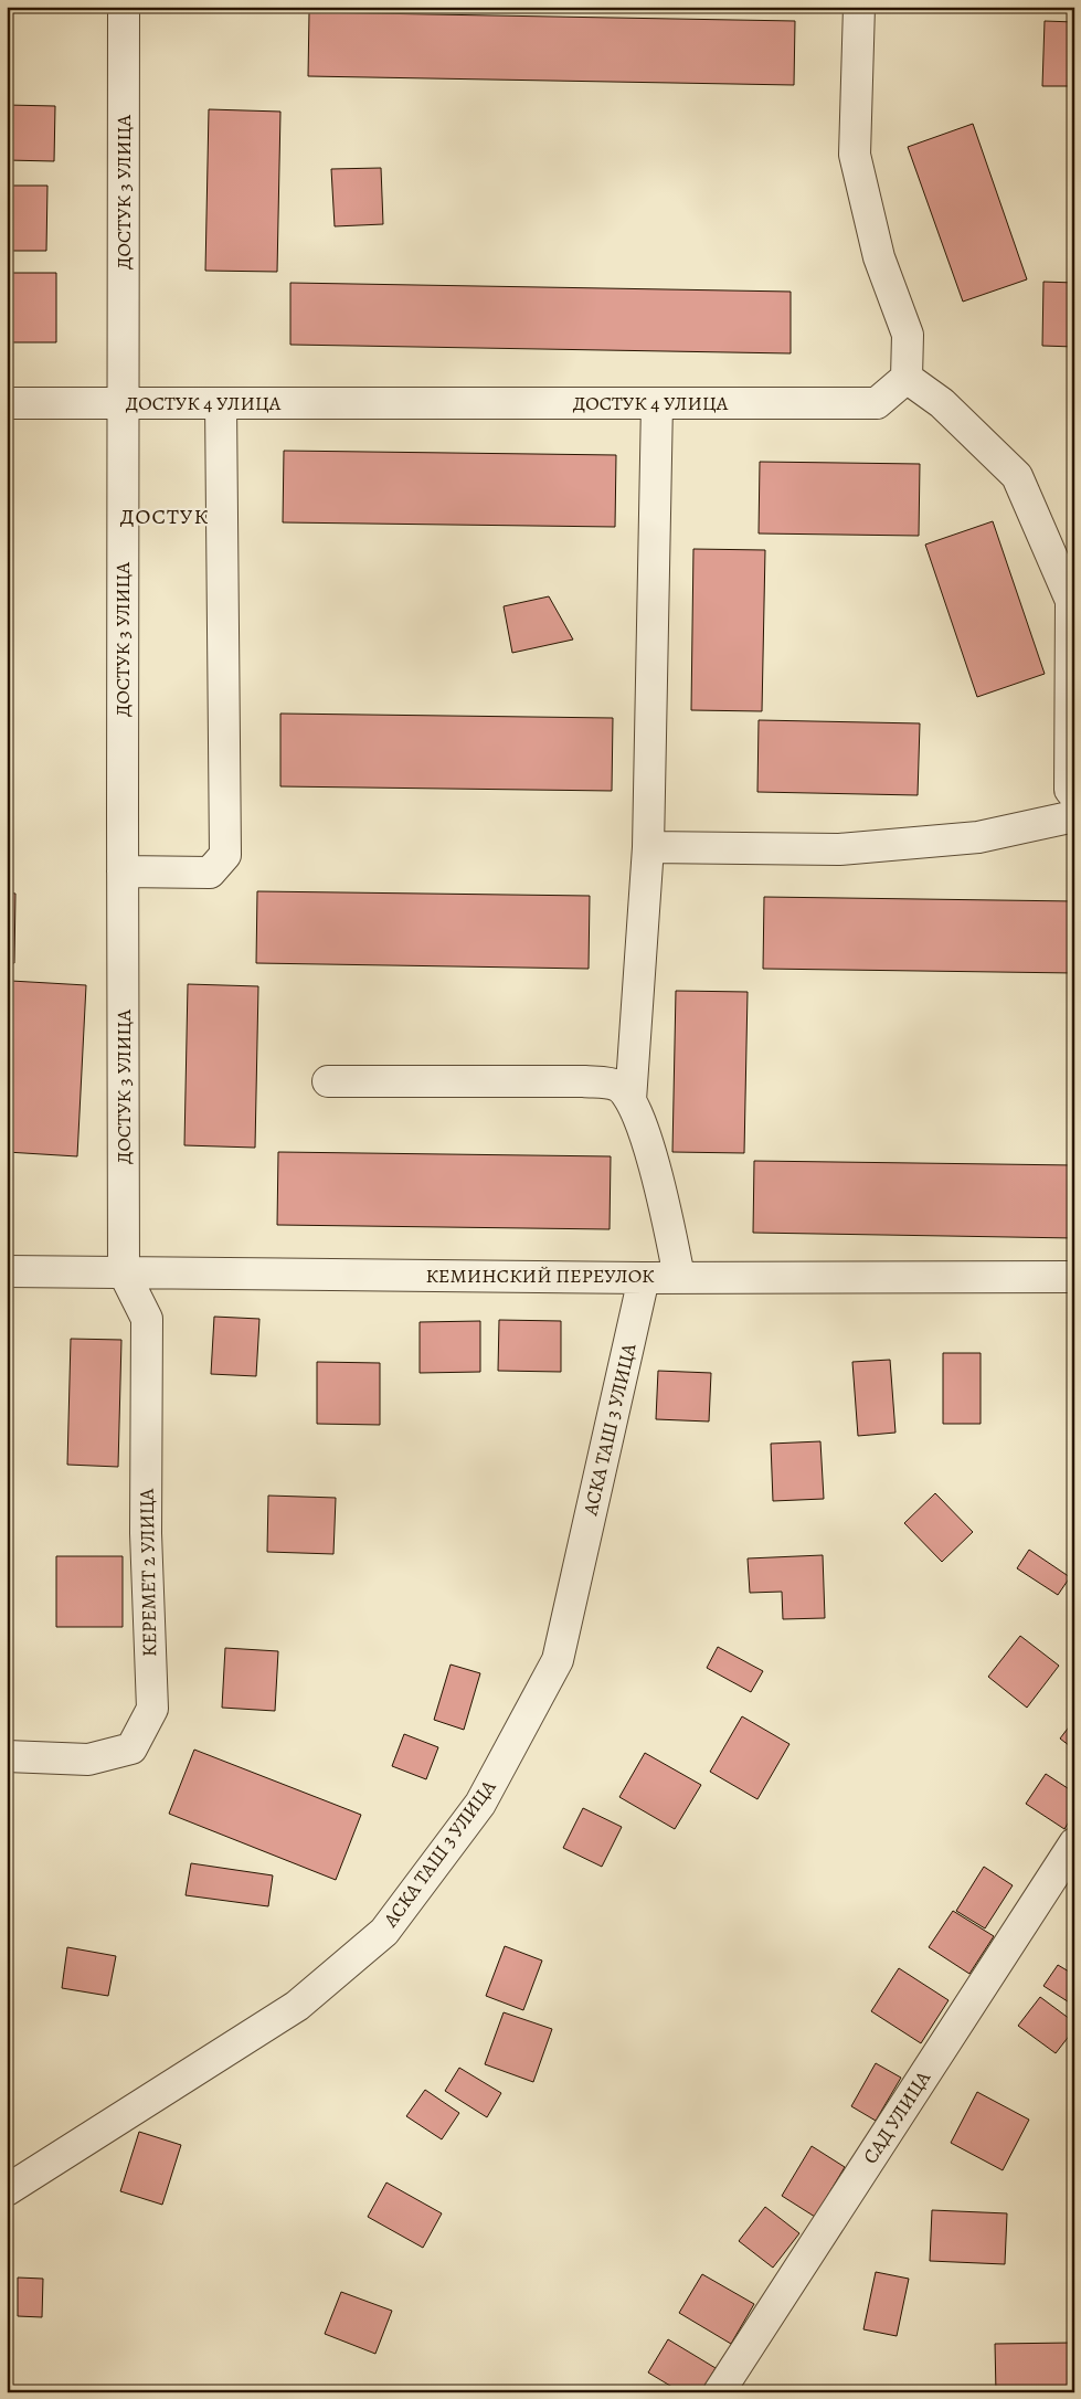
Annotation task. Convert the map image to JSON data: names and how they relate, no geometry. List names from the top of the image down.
{
  "streets": {
    "street": [
      "ДОСТУК 3 УЛИЦА",
      "ДОСТУК 4 УЛИЦА",
      "КЕМИНСКИЙ ПЕРЕУЛОК",
      "АСКА ТАШ 3 УЛИЦА",
      "КЕРЕМЕТ 2 УЛИЦА",
      "САД УЛИЦА"
    ]
  },
  "crossings": [
    ["ДОСТУК 3 УЛИЦА", "ДОСТУК 4 УЛИЦА"],
    ["ДОСТУК 3 УЛИЦА", "КЕМИНСКИЙ ПЕРЕУЛОК"],
    ["ДОСТУК 3 УЛИЦА", "КЕРЕМЕТ 2 УЛИЦА"],
    ["КЕМИНСКИЙ ПЕРЕУЛОК", "АСКА ТАШ 3 УЛИЦА"],
    ["КЕМИНСКИЙ ПЕРЕУЛОК", "КЕРЕМЕТ 2 УЛИЦА"]
  ],
  "districts": ["ДОСТУК"]
}
